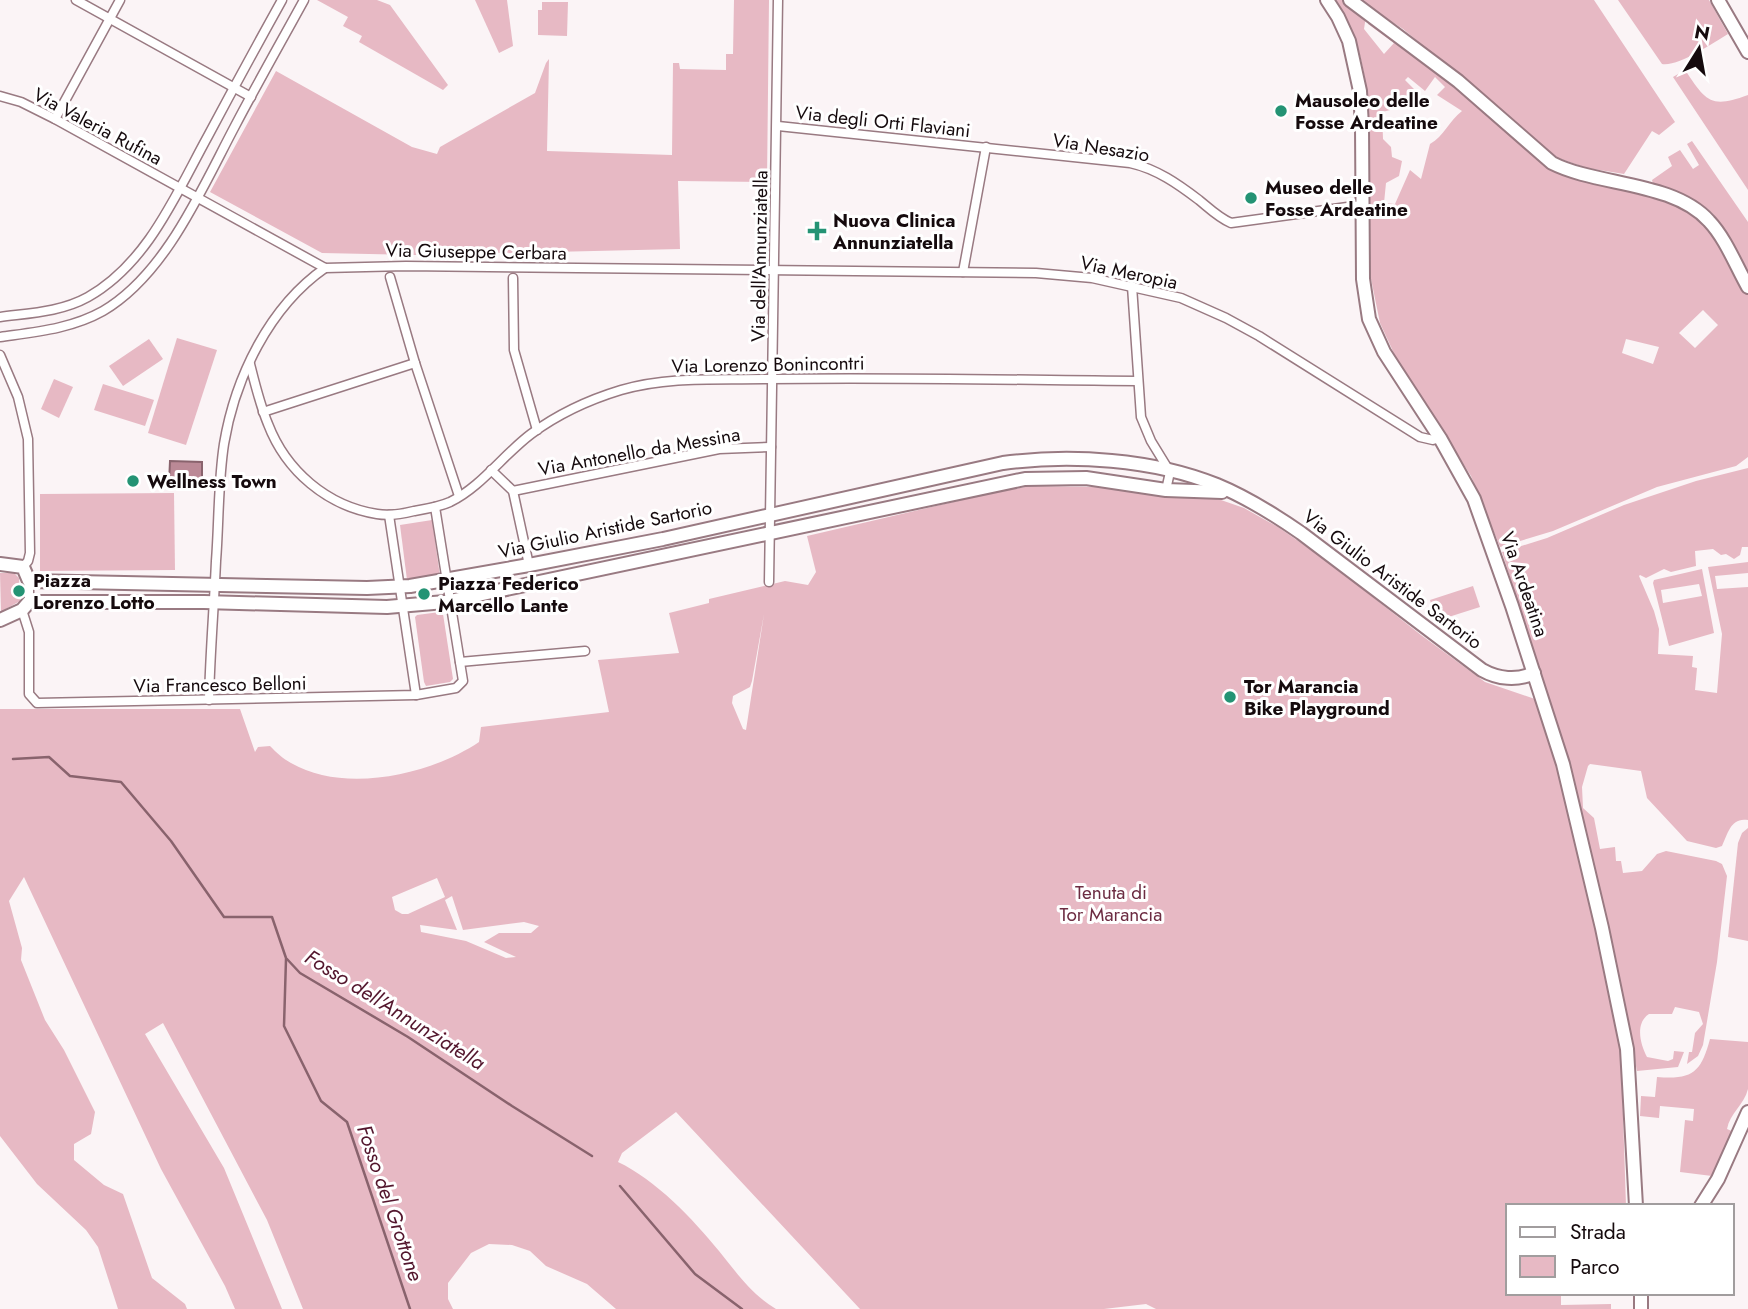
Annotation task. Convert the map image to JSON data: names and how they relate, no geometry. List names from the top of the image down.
{
  "streets": {
    "street": [
      "Via degli Orti Flaviani",
      "Via Valeria Rufina",
      "Via Nesazio",
      "Via Giuseppe Cerbara",
      "Via dell'Annunziatella",
      "Via Meropia",
      "Via Lorenzo Bonincontri",
      "Via Antonello da Messina",
      "Via Giulio Aristide Sartorio",
      "Via Ardeatina",
      "Via Francesco Belloni"
    ]
  },
  "crossings": [
    ["Via degli Orti Flaviani", "Via Nesazio"],
    ["Via degli Orti Flaviani", "Via dell'Annunziatella"],
    ["Via Nesazio", "Via Ardeatina"],
    ["Via Giuseppe Cerbara", "Via dell'Annunziatella"],
    ["Via Giuseppe Cerbara", "Via Meropia"],
    ["Via dell'Annunziatella", "Via Meropia"],
    ["Via dell'Annunziatella", "Via Lorenzo Bonincontri"],
    ["Via dell'Annunziatella", "Via Antonello da Messina"],
    ["Via dell'Annunziatella", "Via Giulio Aristide Sartorio"],
    ["Via Meropia", "Via Ardeatina"],
    ["Via Giulio Aristide Sartorio", "Via Ardeatina"]
  ],
  "water": ["Fosso dell'Annunziatella", "Fosso del Grottone"],
  "parks": ["Tenuta di Tor Marancia"],
  "places": {
    "other": [
      "Mausoleo delle Fosse Ardeatine",
      "Museo delle Fosse Ardeatine",
      "Wellness Town",
      "Piazza Lorenzo Lotto",
      "Piazza Federico Marcello Lante",
      "Tor Marancia Bike Playground"
    ],
    "health": ["Nuova Clinica Annunziatella"]
  },
  "legend": ["Strada", "Parco"],
  "north": "top"
}
